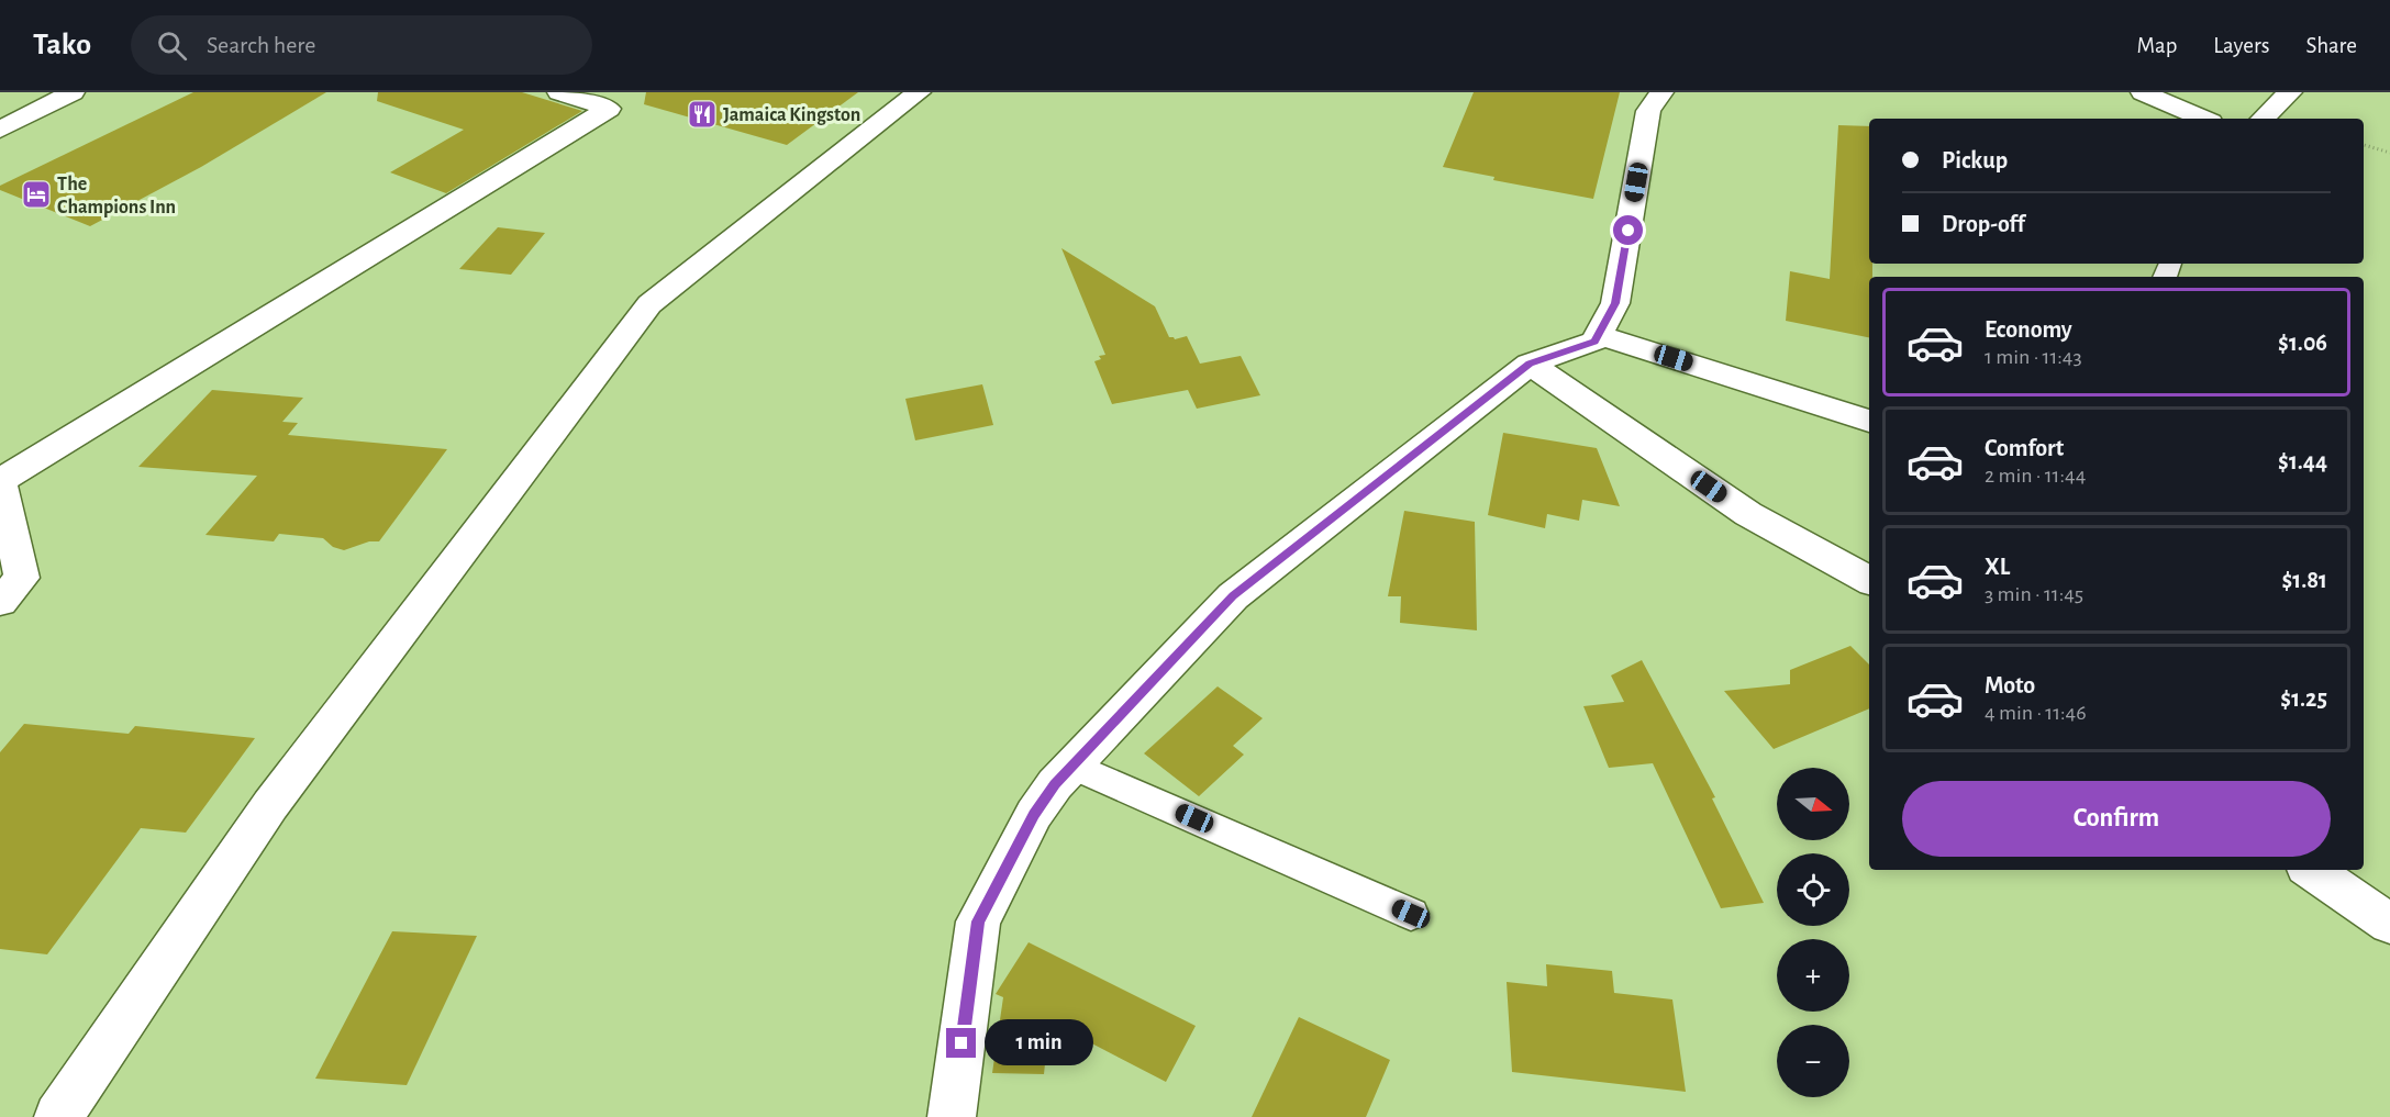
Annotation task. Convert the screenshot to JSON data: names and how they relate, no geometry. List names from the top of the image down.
{
  "places": {
    "restaurant": ["Jamaica Kingston"],
    "hotel": ["The Champions Inn"]
  },
  "north": "right",
  "page": {
    "header": "Tako",
    "search": "Search here",
    "nav": ["Map", "Layers", "Share"],
    "banner": ["Pickup", "Drop-off"],
    "list": [
      {
        "name": "Economy",
        "note": "1 min · 11:43",
        "value": "$1.06"
      },
      {
        "name": "Comfort",
        "note": "2 min · 11:44",
        "value": "$1.44"
      },
      {
        "name": "XL",
        "note": "3 min · 11:45",
        "value": "$1.81"
      },
      {
        "name": "Moto",
        "note": "4 min · 11:46",
        "value": "$1.25"
      }
    ],
    "map_buttons": ["+", "−"],
    "buttons": "Confirm",
    "bubble": "1 min"
  }
}
